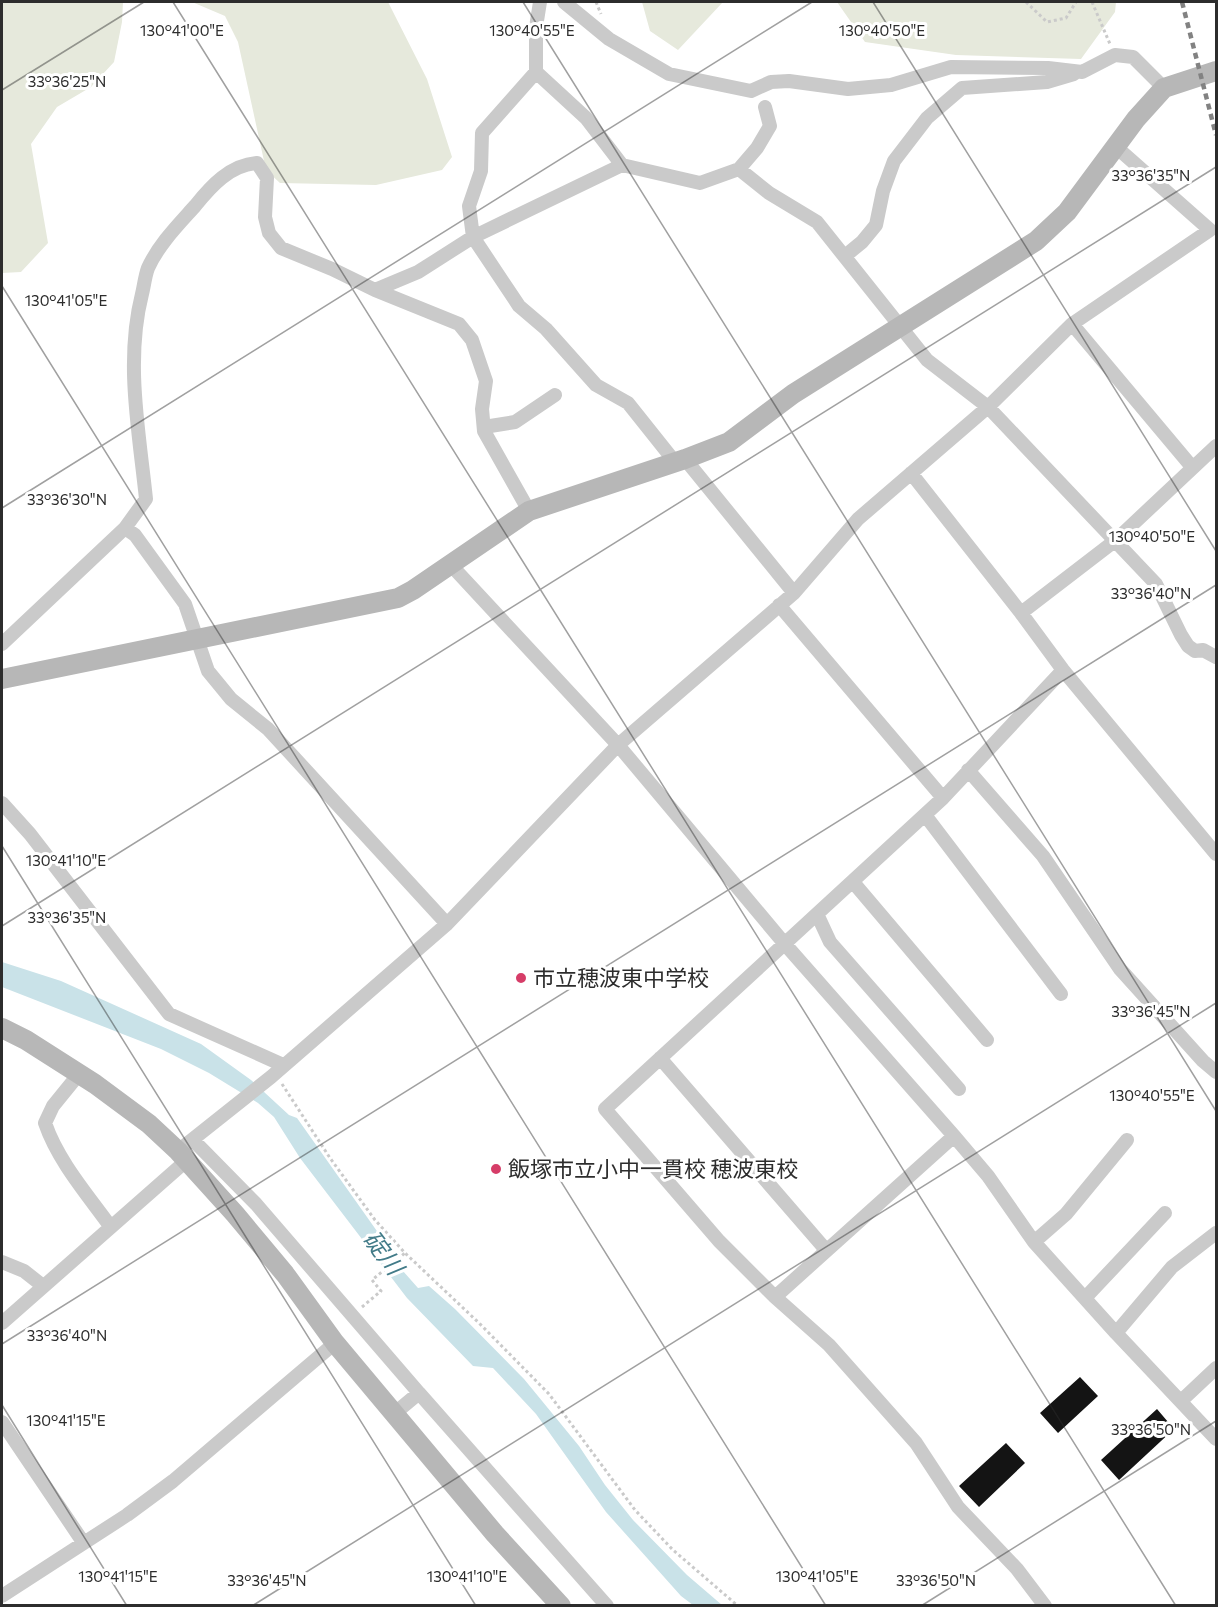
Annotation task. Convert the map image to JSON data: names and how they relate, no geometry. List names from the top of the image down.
{
  "water": ["碇川"],
  "places": ["市立穂波東中学校", "飯塚市立小中一貫校 穂波東校"],
  "coordinates": [
    "130°41'00\"E",
    "130°40'55\"E",
    "130°40'50\"E",
    "33°36'25\"N",
    "33°36'35\"N",
    "130°41'05\"E",
    "33°36'30\"N",
    "33°36'40\"N",
    "130°41'10\"E",
    "33°36'45\"N",
    "130°41'15\"E",
    "33°36'50\"N"
  ]
}
